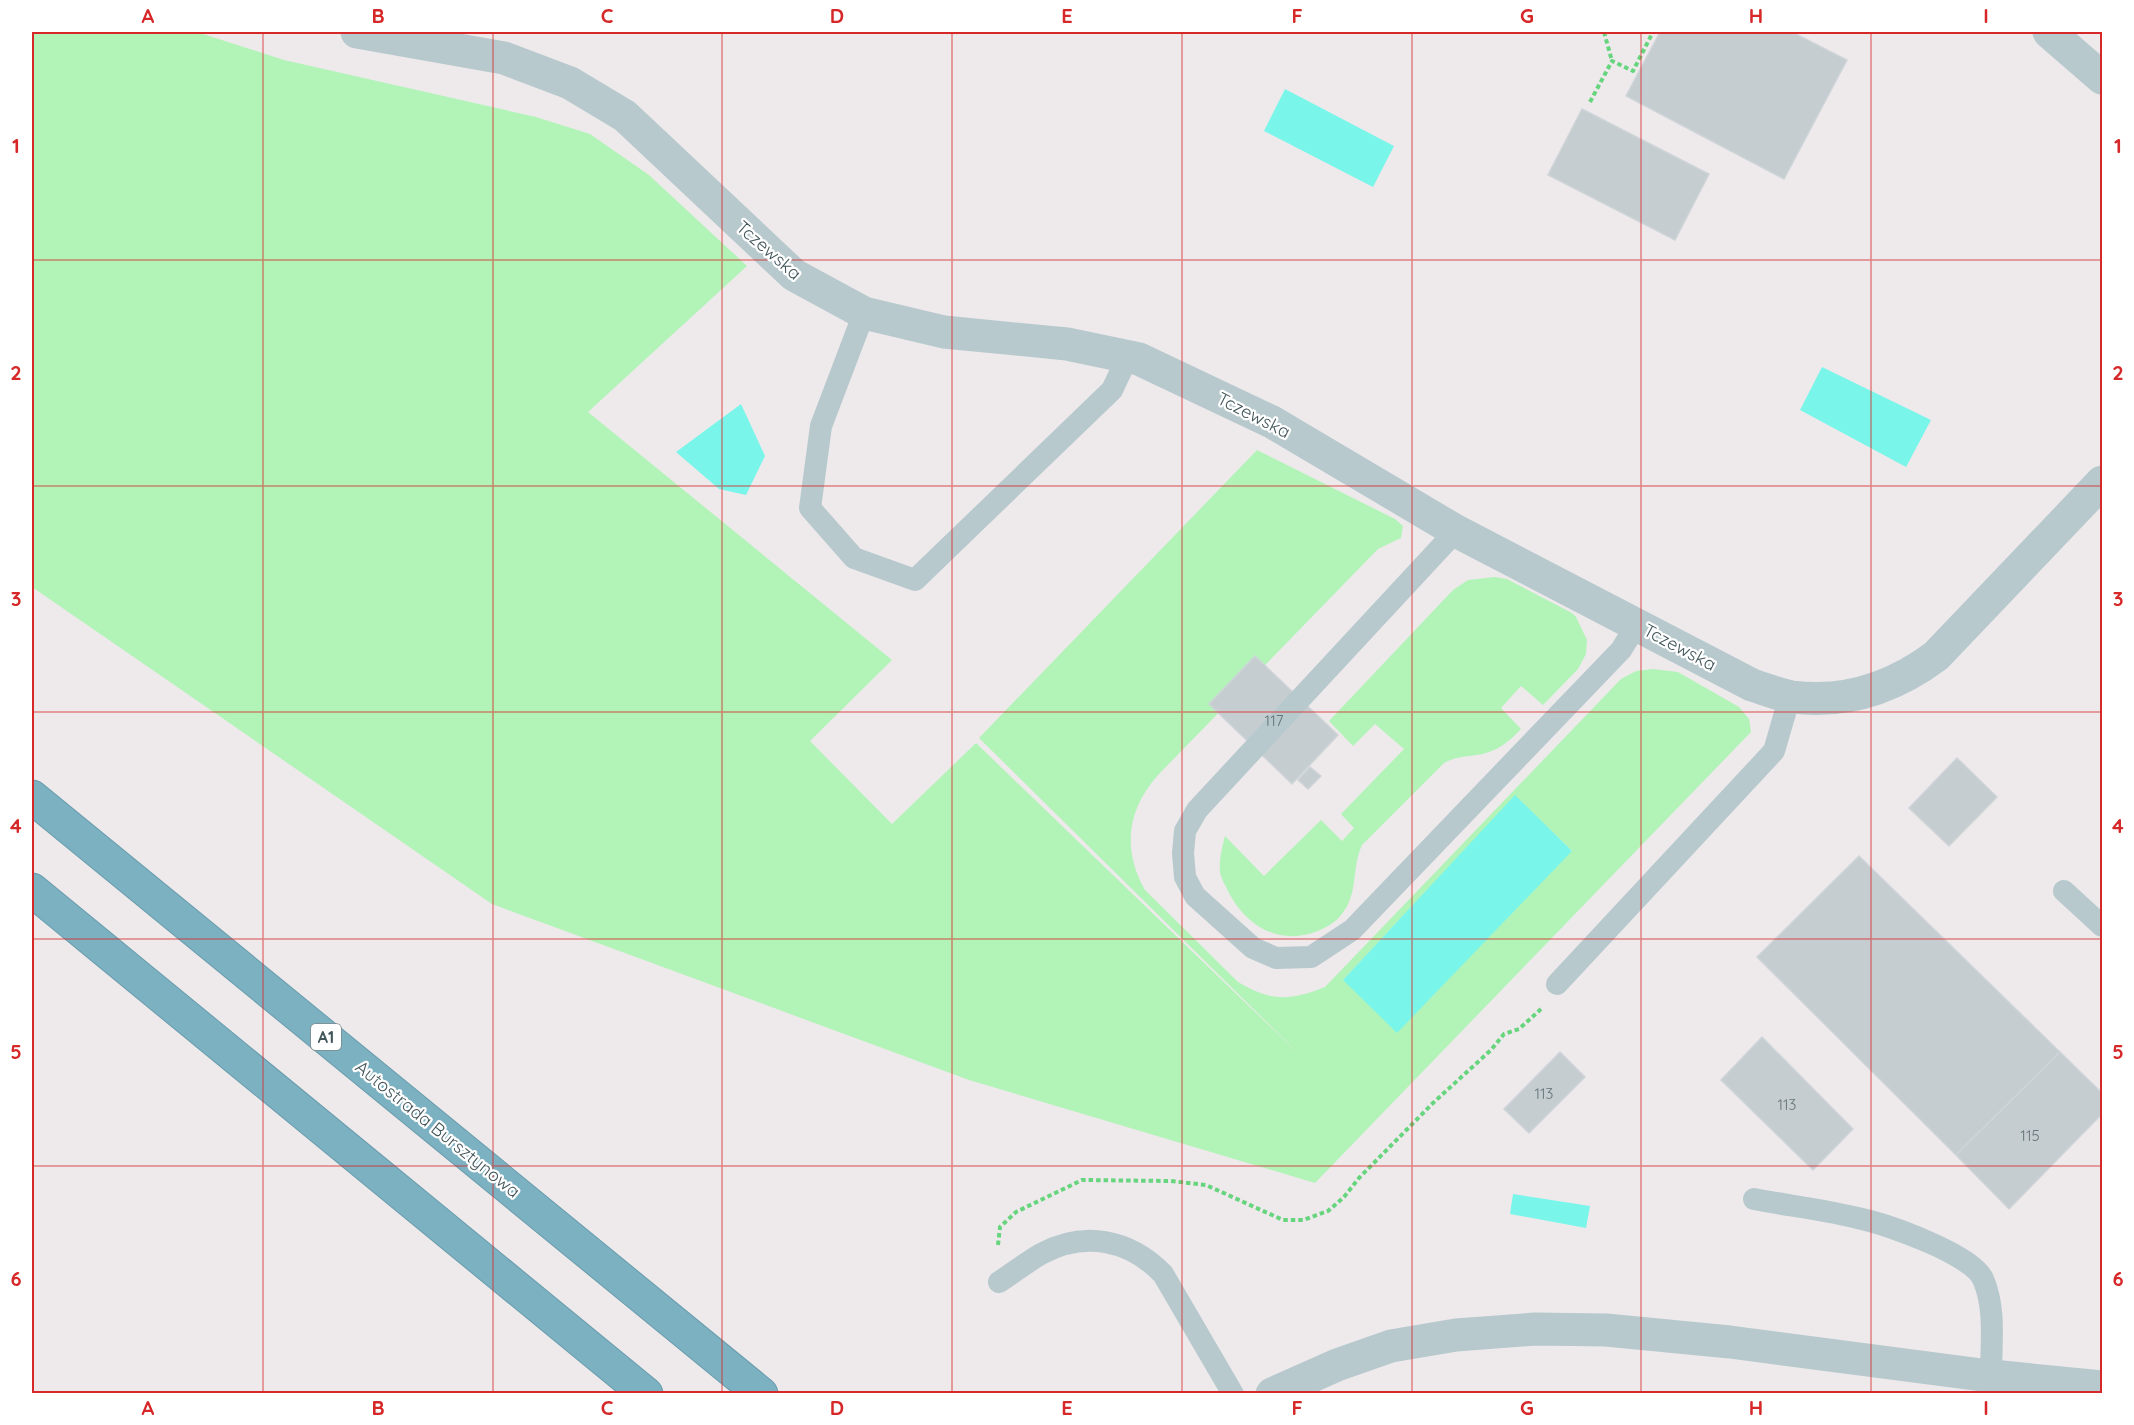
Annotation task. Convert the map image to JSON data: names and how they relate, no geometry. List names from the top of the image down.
{
  "streets": {
    "highway": ["A1", "Autostrada Bursztynowa"],
    "street": ["Tczewska"]
  },
  "house_numbers": [
    "117",
    "113",
    "113",
    "115"
  ],
  "grid": {
    "columns": [
      "A",
      "B",
      "C",
      "D",
      "E",
      "F",
      "G",
      "H",
      "I"
    ],
    "rows": [
      "1",
      "2",
      "3",
      "4",
      "5",
      "6"
    ]
  }
}
